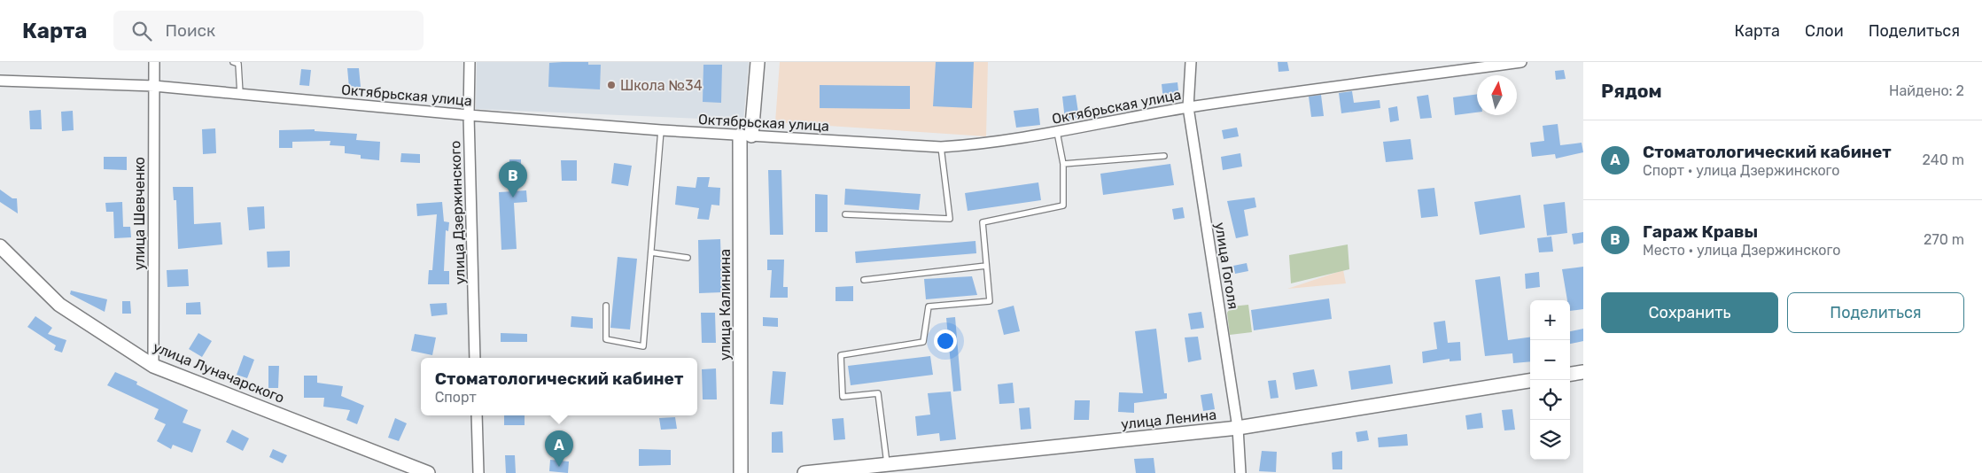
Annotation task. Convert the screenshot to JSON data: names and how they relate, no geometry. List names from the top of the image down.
{
  "streets": {
    "street": [
      "Октябрьская улица",
      "улица Дзержинского",
      "улица Шевченко",
      "улица Гоголя",
      "улица Калинина",
      "улица Луначарского",
      "улица Ленина"
    ]
  },
  "crossings": [
    ["Октябрьская улица", "улица Дзержинского"],
    ["Октябрьская улица", "улица Шевченко"],
    ["Октябрьская улица", "улица Гоголя"],
    ["Октябрьская улица", "улица Калинина"],
    ["улица Шевченко", "улица Луначарского"],
    ["улица Гоголя", "улица Ленина"]
  ],
  "places": ["Школа №34"],
  "north": "top",
  "page": {
    "header": "Карта",
    "search": "Поиск",
    "nav": ["Карта", "Слои", "Поделиться"],
    "heading": ["Рядом", "Найдено: 2"],
    "list": [
      {
        "mark": "A",
        "name": "Стоматологический кабинет",
        "note": "Спорт · улица Дзержинского",
        "value": "240 m"
      },
      {
        "mark": "B",
        "name": "Гараж Кравы",
        "note": "Место · улица Дзержинского",
        "value": "270 m"
      }
    ],
    "pins": ["B", "A"],
    "buttons": ["Сохранить", "Поделиться"],
    "map_buttons": ["+", "−"],
    "popup": ["Стоматологический кабинет", "Спорт"]
  }
}
